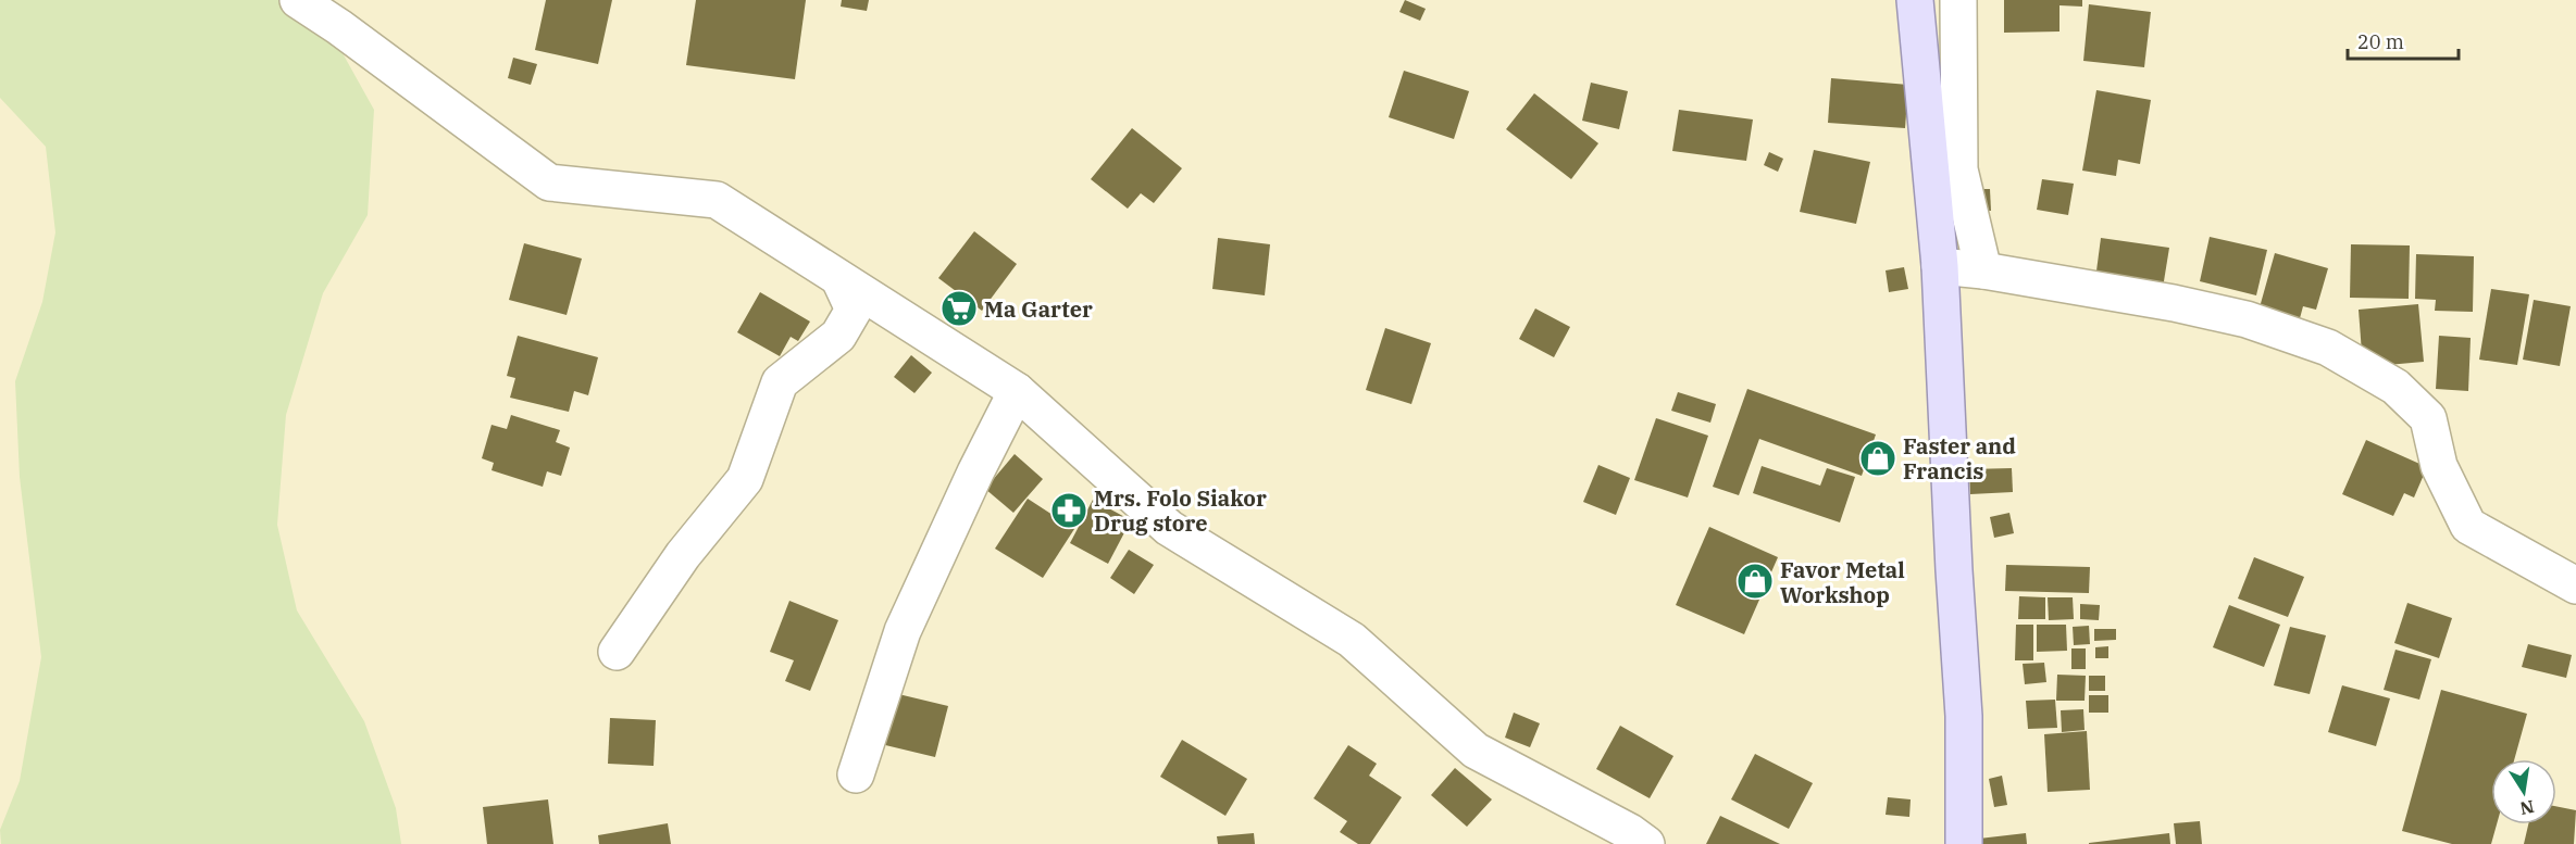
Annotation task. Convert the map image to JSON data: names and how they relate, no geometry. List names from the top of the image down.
{
  "places": {
    "supermarket": ["Ma Garter"],
    "shop": ["Faster and Francis", "Favor Metal Workshop"],
    "pharmacy": ["Mrs. Folo Siakor Drug store"]
  },
  "scale_bar": "20 m",
  "north": "bottom"
}
